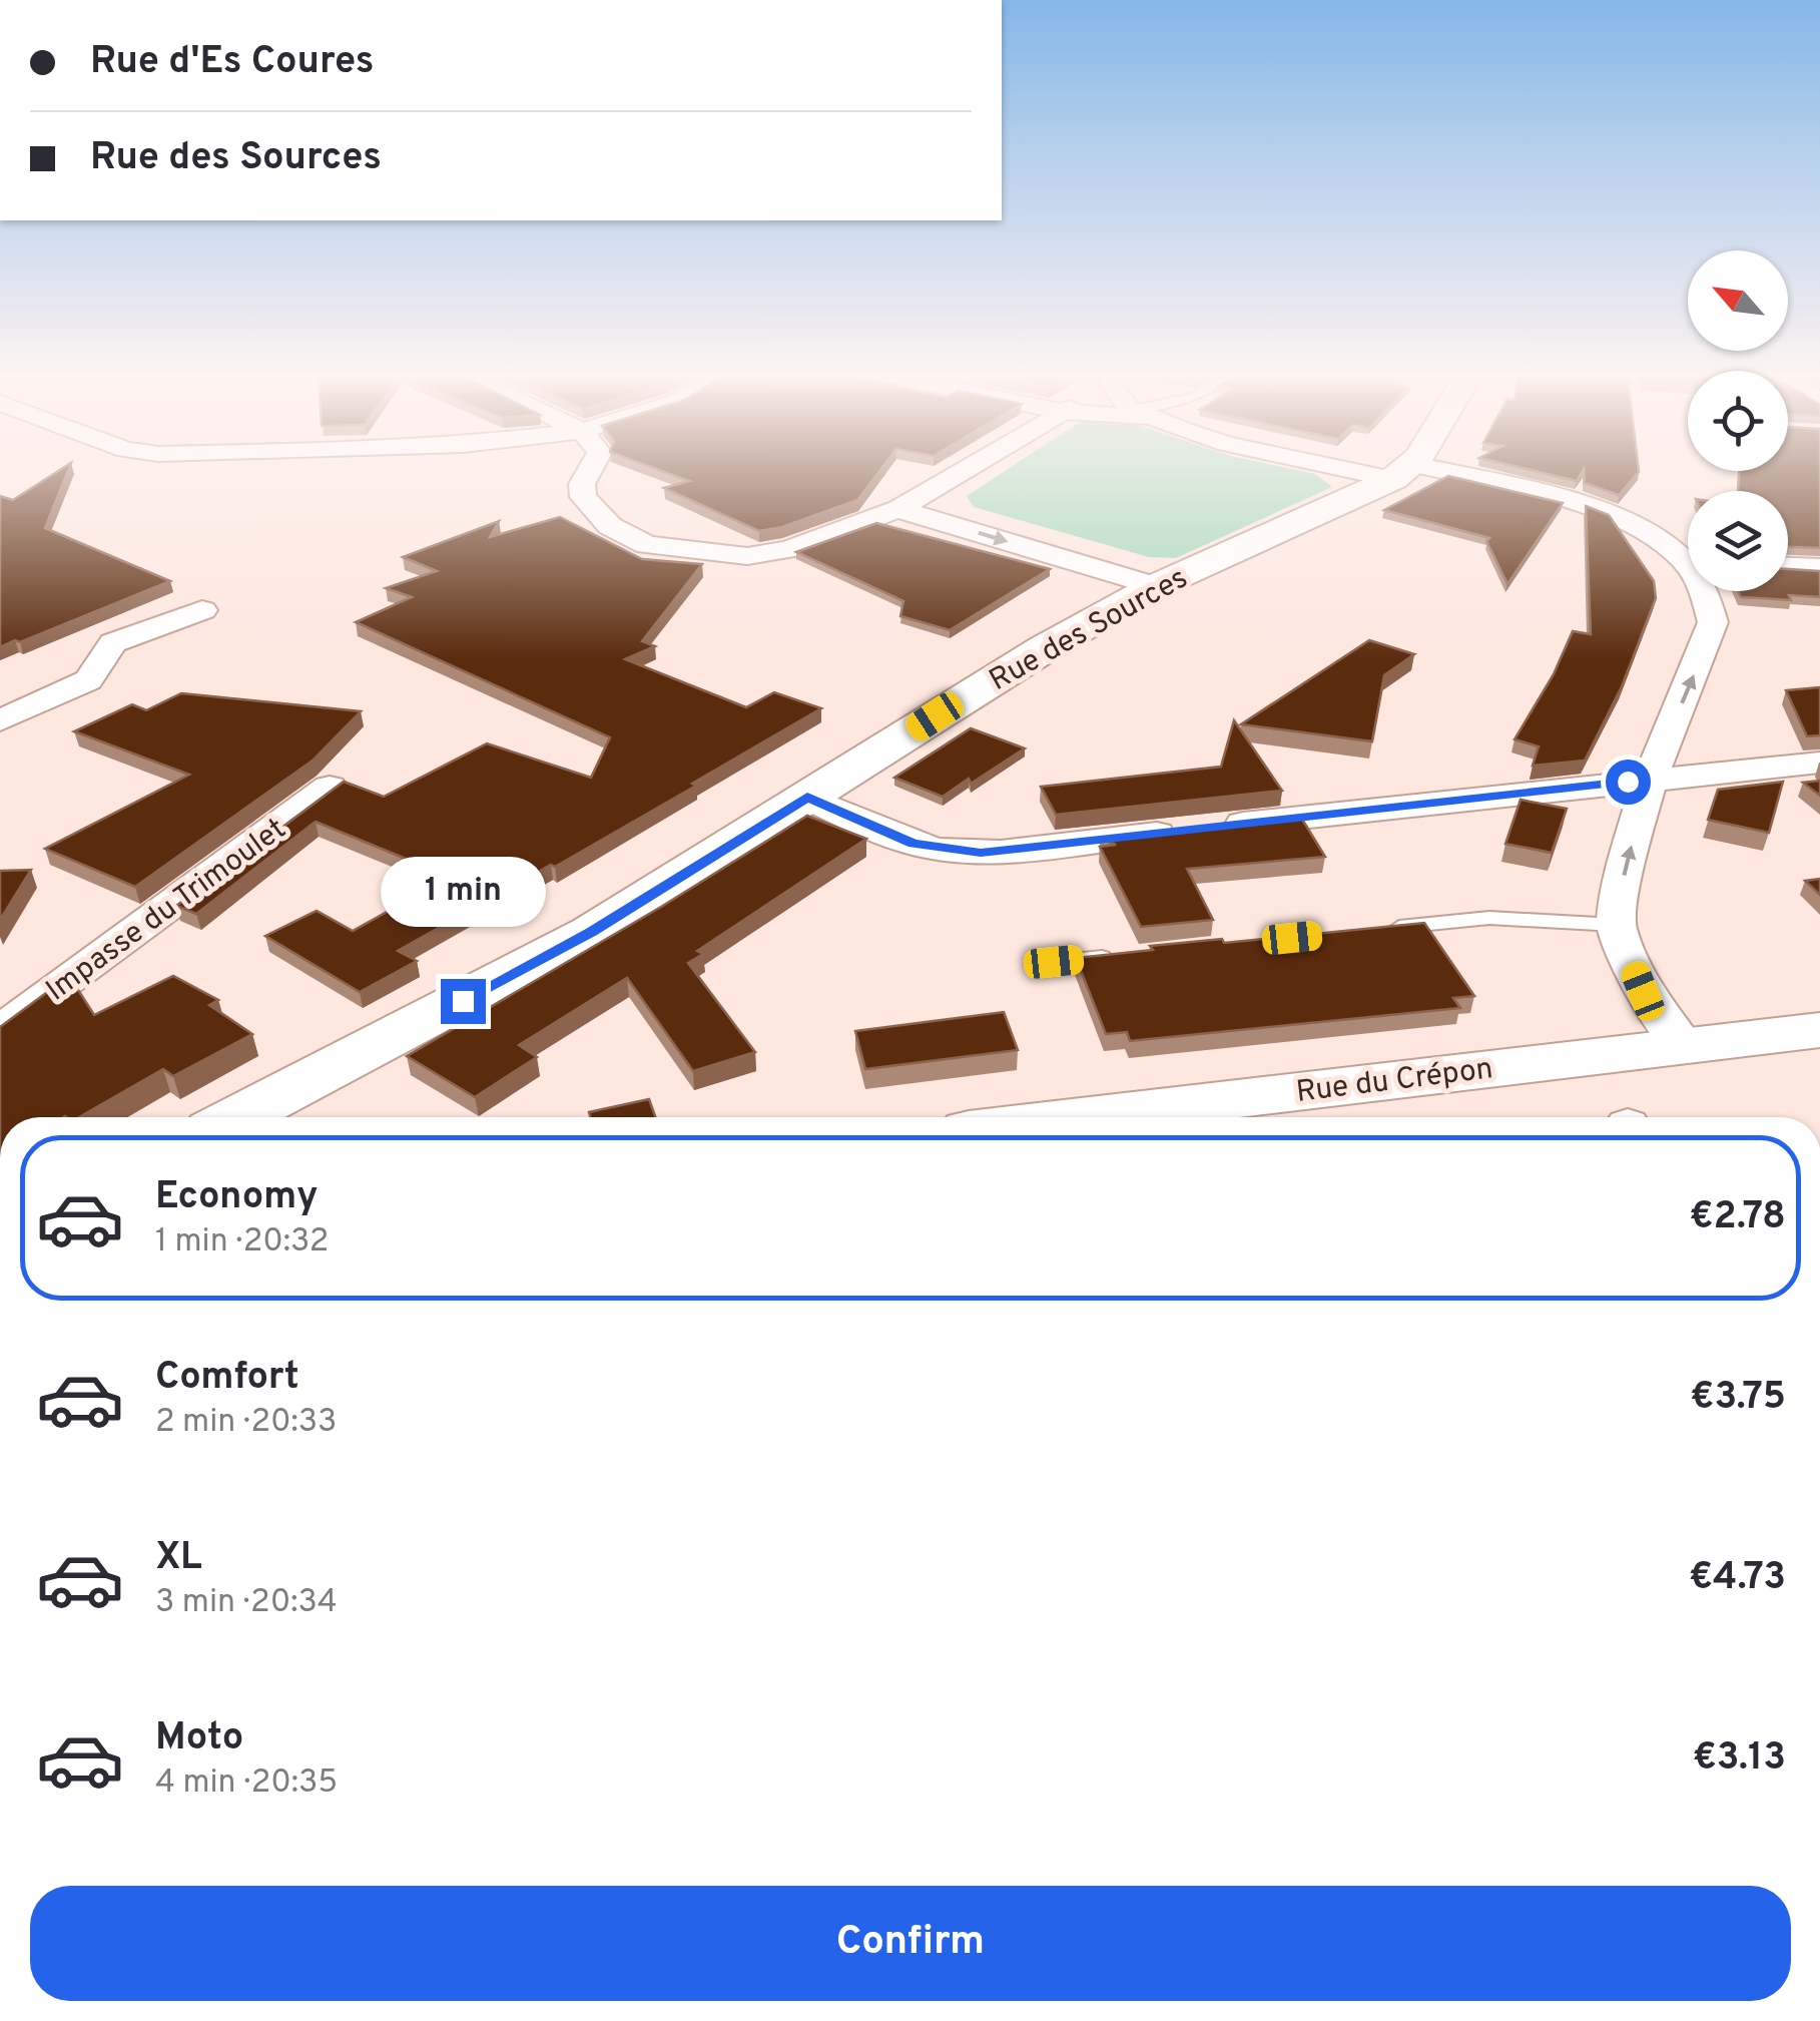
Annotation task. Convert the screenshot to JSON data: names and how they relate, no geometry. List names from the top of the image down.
{
  "streets": {
    "street": ["Rue des Sources", "Impasse du Trimoulet", "Rue du Crépon"]
  },
  "north": "top left",
  "page": {
    "banner": ["Rue d'Es Coures", "Rue des Sources"],
    "bubble": "1 min",
    "list": [
      {
        "name": "Economy",
        "note": "1 min · 20:32",
        "value": "€2.78"
      },
      {
        "name": "Comfort",
        "note": "2 min · 20:33",
        "value": "€3.75"
      },
      {
        "name": "XL",
        "note": "3 min · 20:34",
        "value": "€4.73"
      },
      {
        "name": "Moto",
        "note": "4 min · 20:35",
        "value": "€3.13"
      }
    ],
    "buttons": "Confirm"
  }
}
